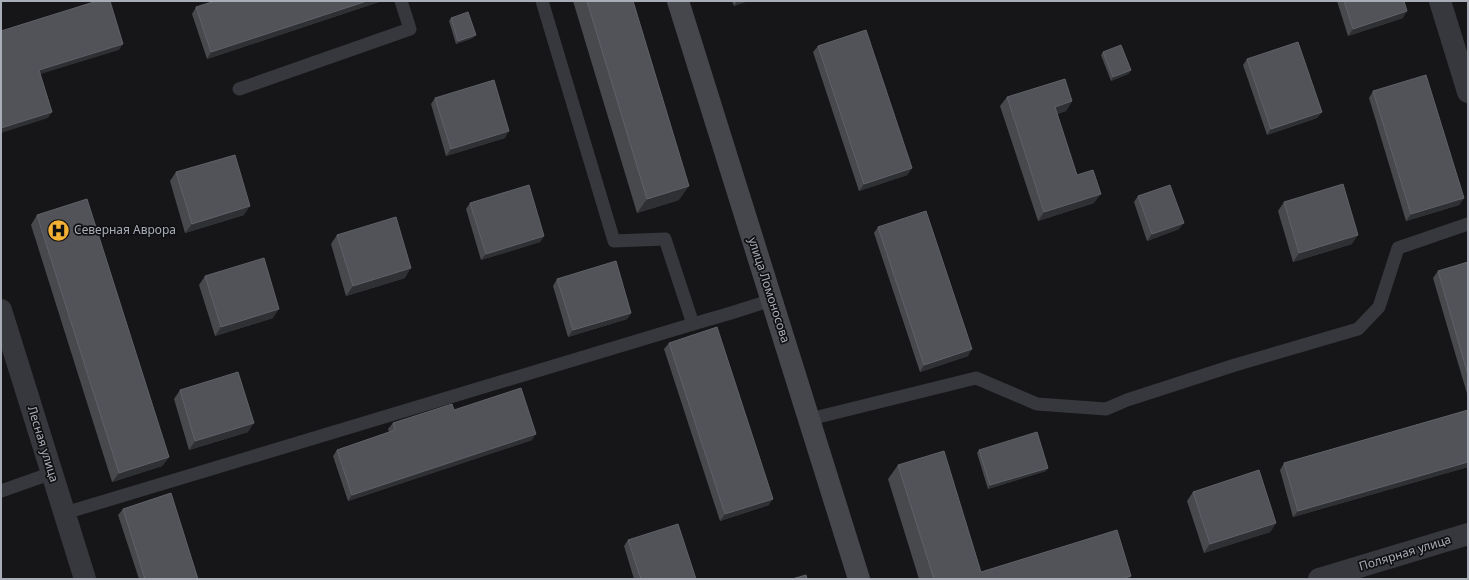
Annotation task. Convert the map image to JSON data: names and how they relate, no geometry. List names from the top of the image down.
{
  "streets": {
    "street": ["улица Ломоносова", "Лесная улица", "Полярная улица"]
  },
  "places": {
    "hospital": ["Северная Аврора"]
  }
}
